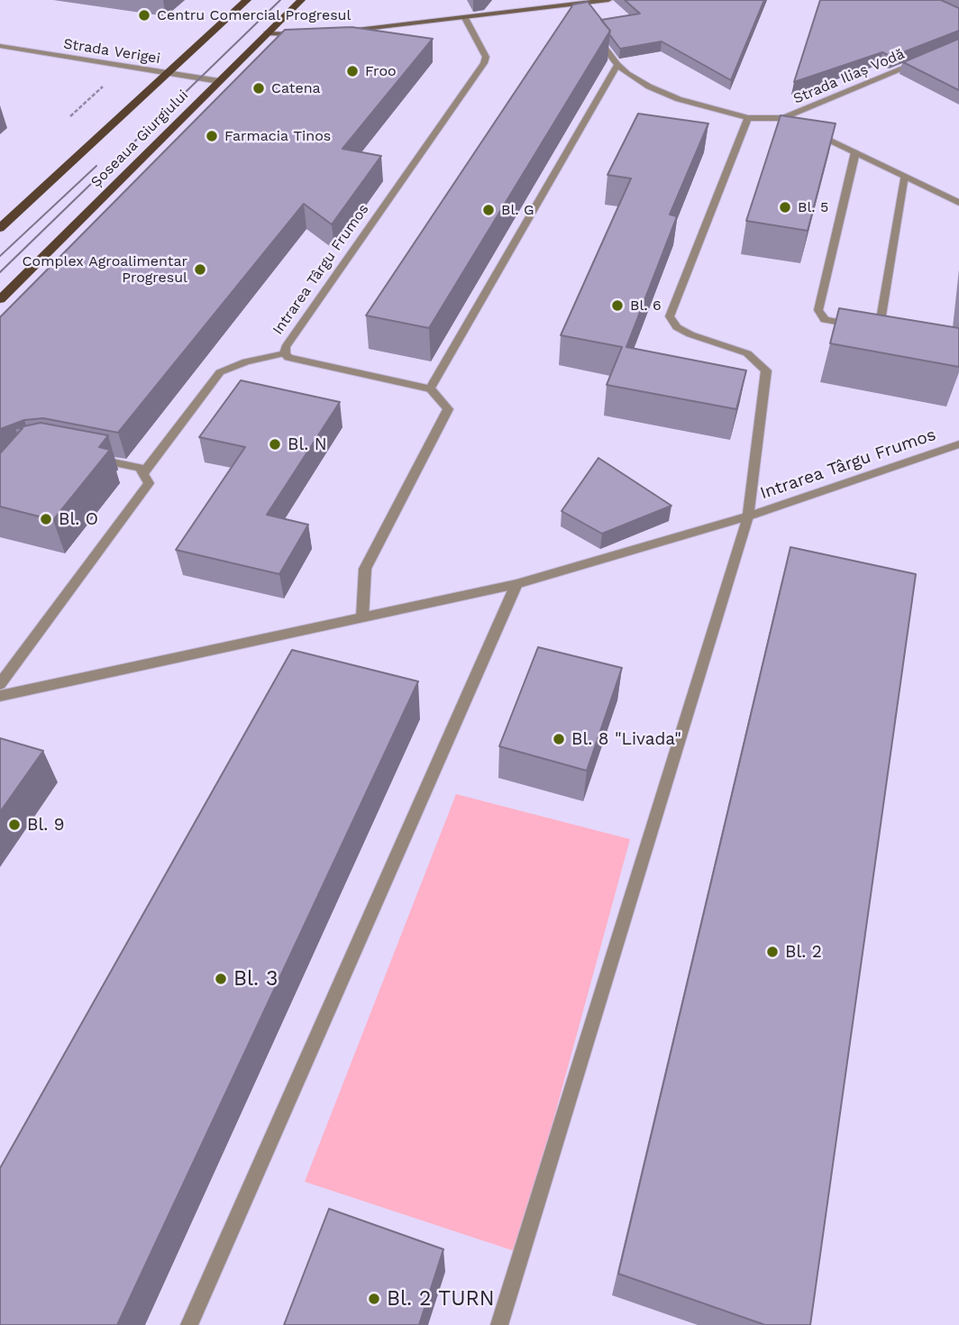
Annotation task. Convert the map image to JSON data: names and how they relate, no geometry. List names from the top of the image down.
{
  "streets": {
    "main road": ["Șoseaua Giurgiului"],
    "street": ["Strada Verigei", "Strada Iliaș Vodă", "Intrarea Târgu Frumos"]
  },
  "crossings": [
    ["Strada Verigei", "Șoseaua Giurgiului"]
  ],
  "places": [
    "Centru Comercial Progresul",
    "Froo",
    "Catena",
    "Farmacia Tinos",
    "Bl. 5",
    "Bl. G",
    "Complex Agroalimentar Progresul",
    "Bl. 6",
    "Bl. N",
    "Bl. O",
    "Bl. 8 \"Livada\"",
    "Bl. 9",
    "Bl. 2",
    "Bl. 3",
    "Bl. 2 TURN"
  ]
}
